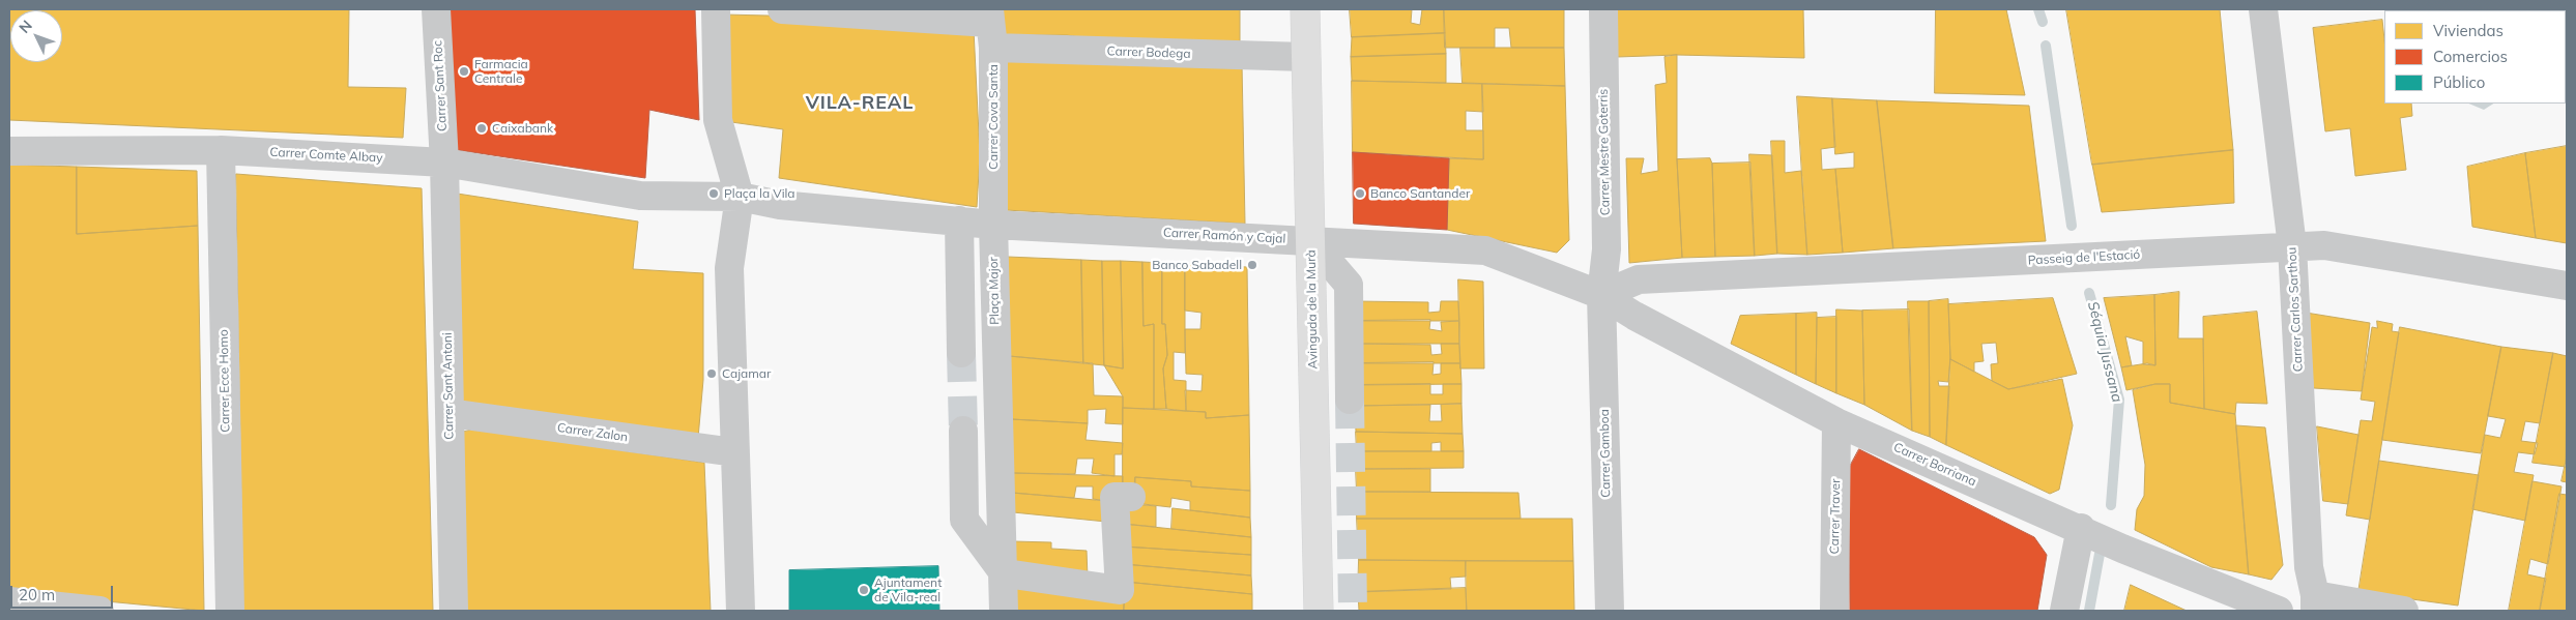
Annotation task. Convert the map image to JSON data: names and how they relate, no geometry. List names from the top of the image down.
{
  "streets": {
    "main road": ["Avinguda de la Murà"],
    "street": [
      "Carrer Bodega",
      "Carrer Sant Roc",
      "Carrer Cova Santa",
      "Carrer Mestre Goterris",
      "Carrer Comte Albay",
      "Carrer Ramón y Cajal",
      "Passeig de l'Estació",
      "Plaça Major",
      "Carrer Carlos Sarthou",
      "Carrer Ecce Homo",
      "Carrer Sant Antoni",
      "Carrer Zalon",
      "Carrer Gamboa",
      "Carrer Borriana",
      "Carrer Traver"
    ]
  },
  "crossings": [
    ["Carrer Bodega", "Carrer Cova Santa"],
    ["Carrer Bodega", "Avinguda de la Murà"],
    ["Carrer Sant Roc", "Carrer Comte Albay"],
    ["Carrer Sant Roc", "Carrer Sant Antoni"],
    ["Carrer Cova Santa", "Carrer Ramón y Cajal"],
    ["Carrer Cova Santa", "Plaça Major"],
    ["Carrer Mestre Goterris", "Carrer Ramón y Cajal"],
    ["Carrer Mestre Goterris", "Passeig de l'Estació"],
    ["Carrer Mestre Goterris", "Carrer Gamboa"],
    ["Carrer Mestre Goterris", "Carrer Borriana"],
    ["Carrer Comte Albay", "Carrer Ecce Homo"],
    ["Carrer Comte Albay", "Carrer Sant Antoni"],
    ["Carrer Ramón y Cajal", "Passeig de l'Estació"],
    ["Carrer Ramón y Cajal", "Plaça Major"],
    ["Carrer Ramón y Cajal", "Avinguda de la Murà"],
    ["Carrer Ramón y Cajal", "Carrer Gamboa"],
    ["Carrer Ramón y Cajal", "Carrer Borriana"],
    ["Passeig de l'Estació", "Carrer Carlos Sarthou"],
    ["Passeig de l'Estació", "Carrer Gamboa"],
    ["Passeig de l'Estació", "Carrer Borriana"],
    ["Carrer Sant Antoni", "Carrer Zalon"],
    ["Carrer Gamboa", "Carrer Borriana"],
    ["Carrer Borriana", "Carrer Traver"]
  ],
  "districts": ["VILA-REAL"],
  "water": ["Séquia Jussana"],
  "places": [
    "Farmacia Centrale",
    "Caixabank",
    "Plaça la Vila",
    "Banco Santander",
    "Banco Sabadell",
    "Cajamar",
    "Ajuntament de Vila-real"
  ],
  "legend": ["Viviendas", "Comercios", "Público"],
  "scale_bar": "20 m",
  "north": "top left"
}
